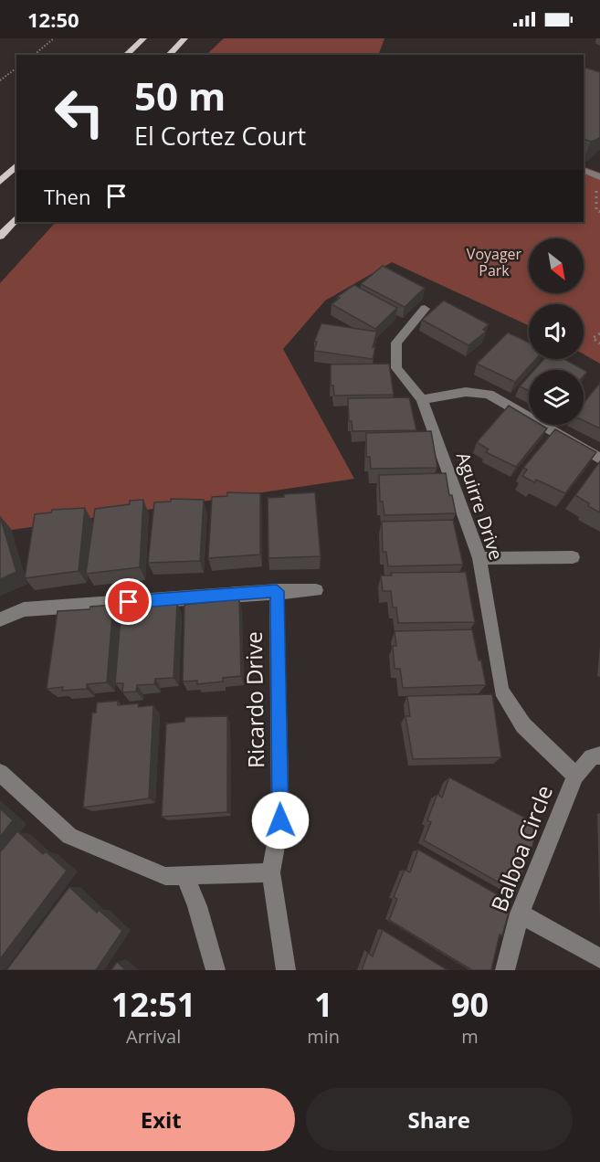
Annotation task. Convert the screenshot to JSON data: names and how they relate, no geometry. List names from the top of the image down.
{
  "streets": {
    "street": ["Aguirre Drive", "Ricardo Drive", "Balboa Circle"]
  },
  "crossings": [
    ["Aguirre Drive", "Balboa Circle"]
  ],
  "parks": ["Voyager Park"],
  "north": "bottom right",
  "page": {
    "status": "12:50",
    "turn": ["50 m", "El Cortez Court"],
    "then": "Then",
    "eta": [
      "12:51",
      "Arrival",
      "1",
      "min",
      "90",
      "m"
    ],
    "buttons": ["Exit", "Share"]
  }
}
